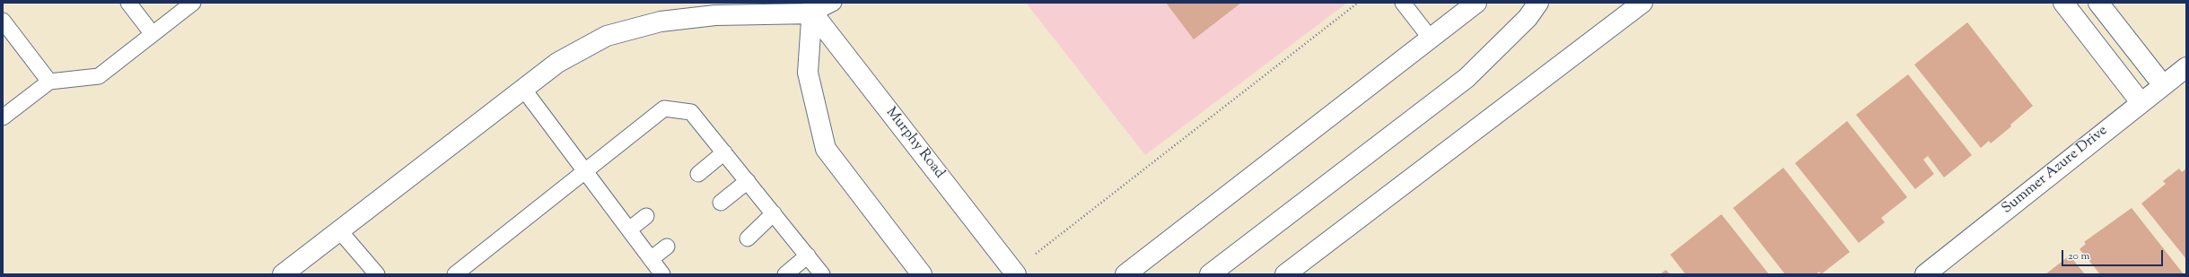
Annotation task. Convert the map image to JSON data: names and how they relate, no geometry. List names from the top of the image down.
{
  "streets": {
    "street": ["Murphy Road", "Summer Azure Drive"]
  },
  "scale_bar": "20 m"
}
